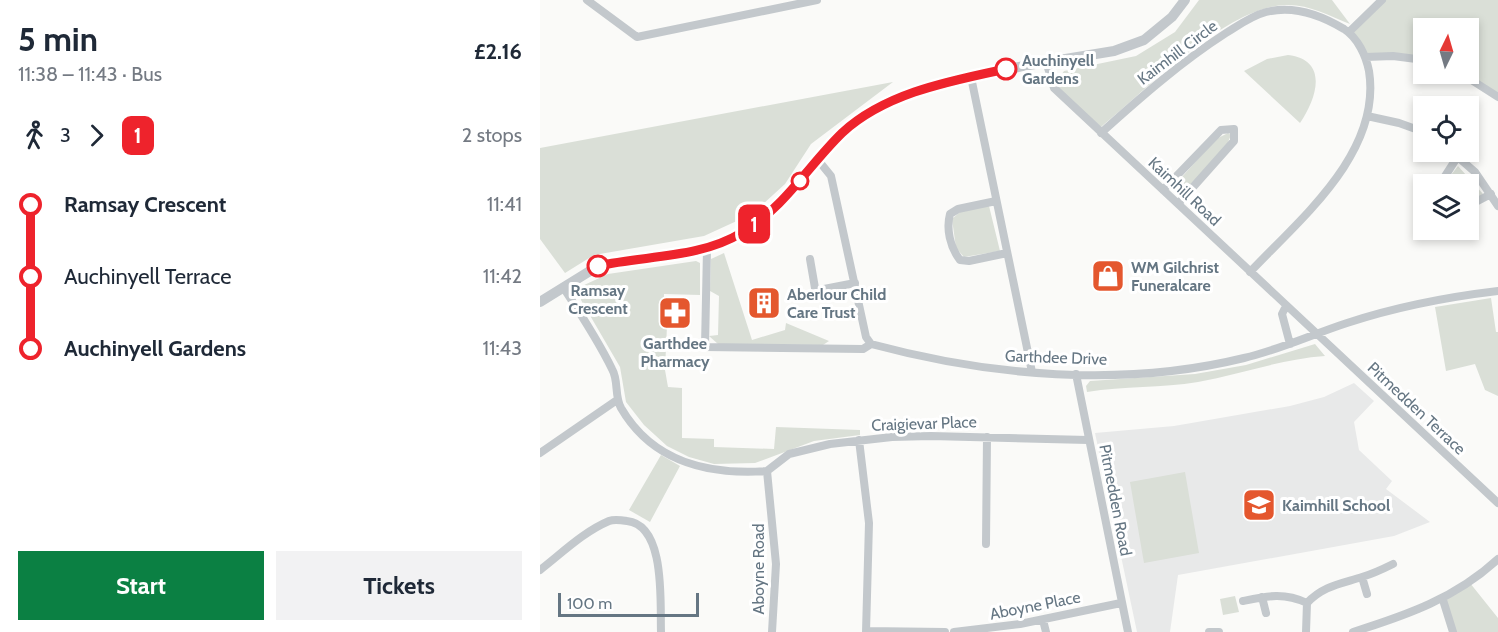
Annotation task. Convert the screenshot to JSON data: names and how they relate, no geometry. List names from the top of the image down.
{
  "streets": {
    "street": [
      "Kaimhill Circle",
      "Kaimhill Road",
      "Garthdee Drive",
      "Pitmedden Terrace",
      "Craigievar Place",
      "Pitmedden Road",
      "Aboyne Road",
      "Aboyne Place"
    ]
  },
  "crossings": [
    ["Kaimhill Circle", "Kaimhill Road"],
    ["Kaimhill Road", "Garthdee Drive"],
    ["Kaimhill Road", "Pitmedden Terrace"],
    ["Garthdee Drive", "Pitmedden Terrace"],
    ["Garthdee Drive", "Pitmedden Road"],
    ["Craigievar Place", "Pitmedden Road"],
    ["Craigievar Place", "Aboyne Road"],
    ["Pitmedden Road", "Aboyne Place"]
  ],
  "places": {
    "other": ["Auchinyell Gardens", "Ramsay Crescent"],
    "shop": ["WM Gilchrist Funeralcare"],
    "building": ["Aberlour Child Care Trust"],
    "pharmacy": ["Garthdee Pharmacy"],
    "school or university": ["Kaimhill School"]
  },
  "lines": ["bus line 1"],
  "scale_bar": "100 m",
  "north": "top",
  "page": {
    "heading": ["5 min", "11:38 – 11:43 · Bus", "£2.16"],
    "on_map": "1",
    "legs": ["3", "1", "2 stops"],
    "list": [
      {
        "name": "Ramsay Crescent",
        "value": "11:41"
      },
      {
        "name": "Auchinyell Terrace",
        "value": "11:42"
      },
      {
        "name": "Auchinyell Gardens",
        "value": "11:43"
      }
    ],
    "buttons": ["Start", "Tickets"],
    "scale": "100 m"
  }
}
